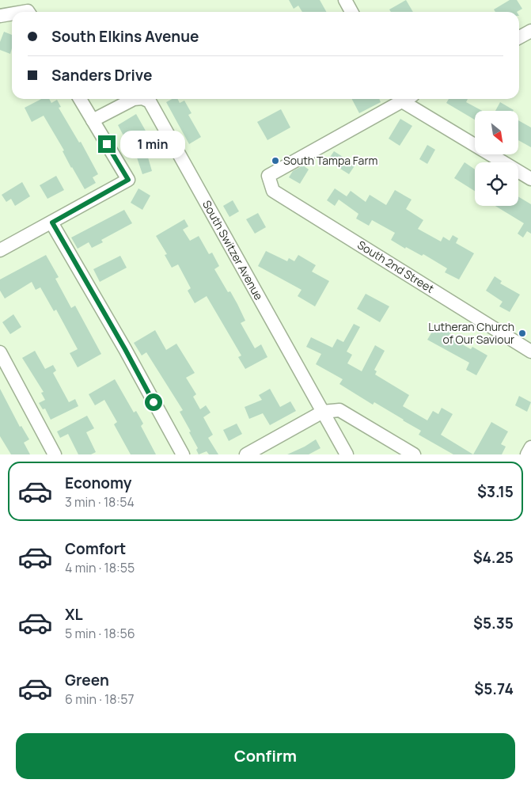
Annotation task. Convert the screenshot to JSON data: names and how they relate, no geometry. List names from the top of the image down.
{
  "streets": {
    "street": ["South Switzer Avenue", "South 2nd Street"]
  },
  "places": ["South Tampa Farm", "Lutheran Church of Our Saviour"],
  "north": "bottom right",
  "page": {
    "banner": ["South Elkins Avenue", "Sanders Drive"],
    "bubble": "1 min",
    "list": [
      {
        "name": "Economy",
        "note": "3 min · 18:54",
        "value": "$3.15"
      },
      {
        "name": "Comfort",
        "note": "4 min · 18:55",
        "value": "$4.25"
      },
      {
        "name": "XL",
        "note": "5 min · 18:56",
        "value": "$5.35"
      },
      {
        "name": "Green",
        "note": "6 min · 18:57",
        "value": "$5.74"
      }
    ],
    "buttons": "Confirm"
  }
}
